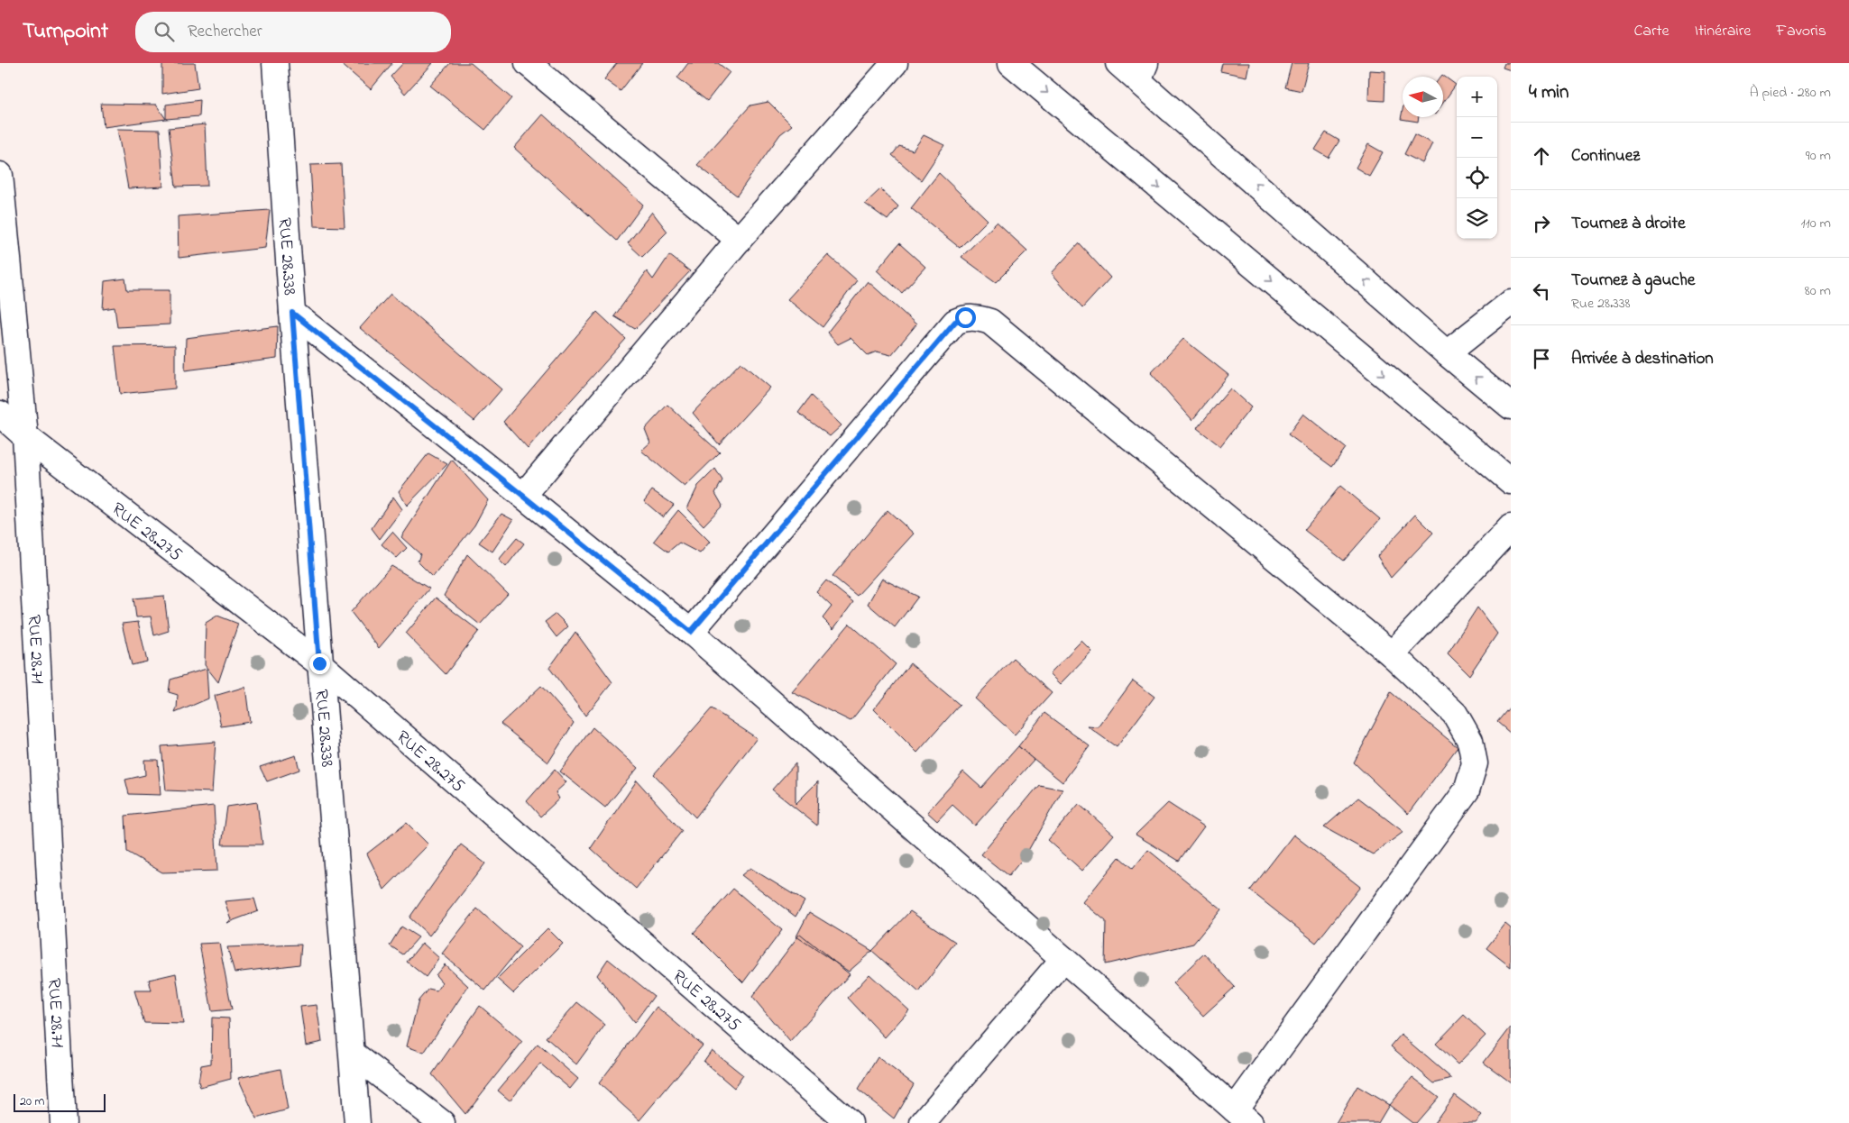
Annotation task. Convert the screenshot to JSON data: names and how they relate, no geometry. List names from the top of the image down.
{
  "streets": {
    "street": ["RUE 28.338", "RUE 28.275", "RUE 28.71"]
  },
  "crossings": [
    ["RUE 28.338", "RUE 28.275"],
    ["RUE 28.275", "RUE 28.71"]
  ],
  "scale_bar": "20 m",
  "north": "left",
  "page": {
    "header": "Turnpoint",
    "search": "Rechercher",
    "nav": ["Carte", "Itinéraire", "Favoris"],
    "heading": ["4 min", "À pied · 280 m"],
    "map_buttons": ["+", "−"],
    "list": [
      ["Continuez", "90 m"],
      ["Tournez à droite", "110 m"],
      ["Tournez à gauche", "Rue 28.338", "80 m"],
      "Arrivée à destination"
    ],
    "scale": "20 m"
  }
}
